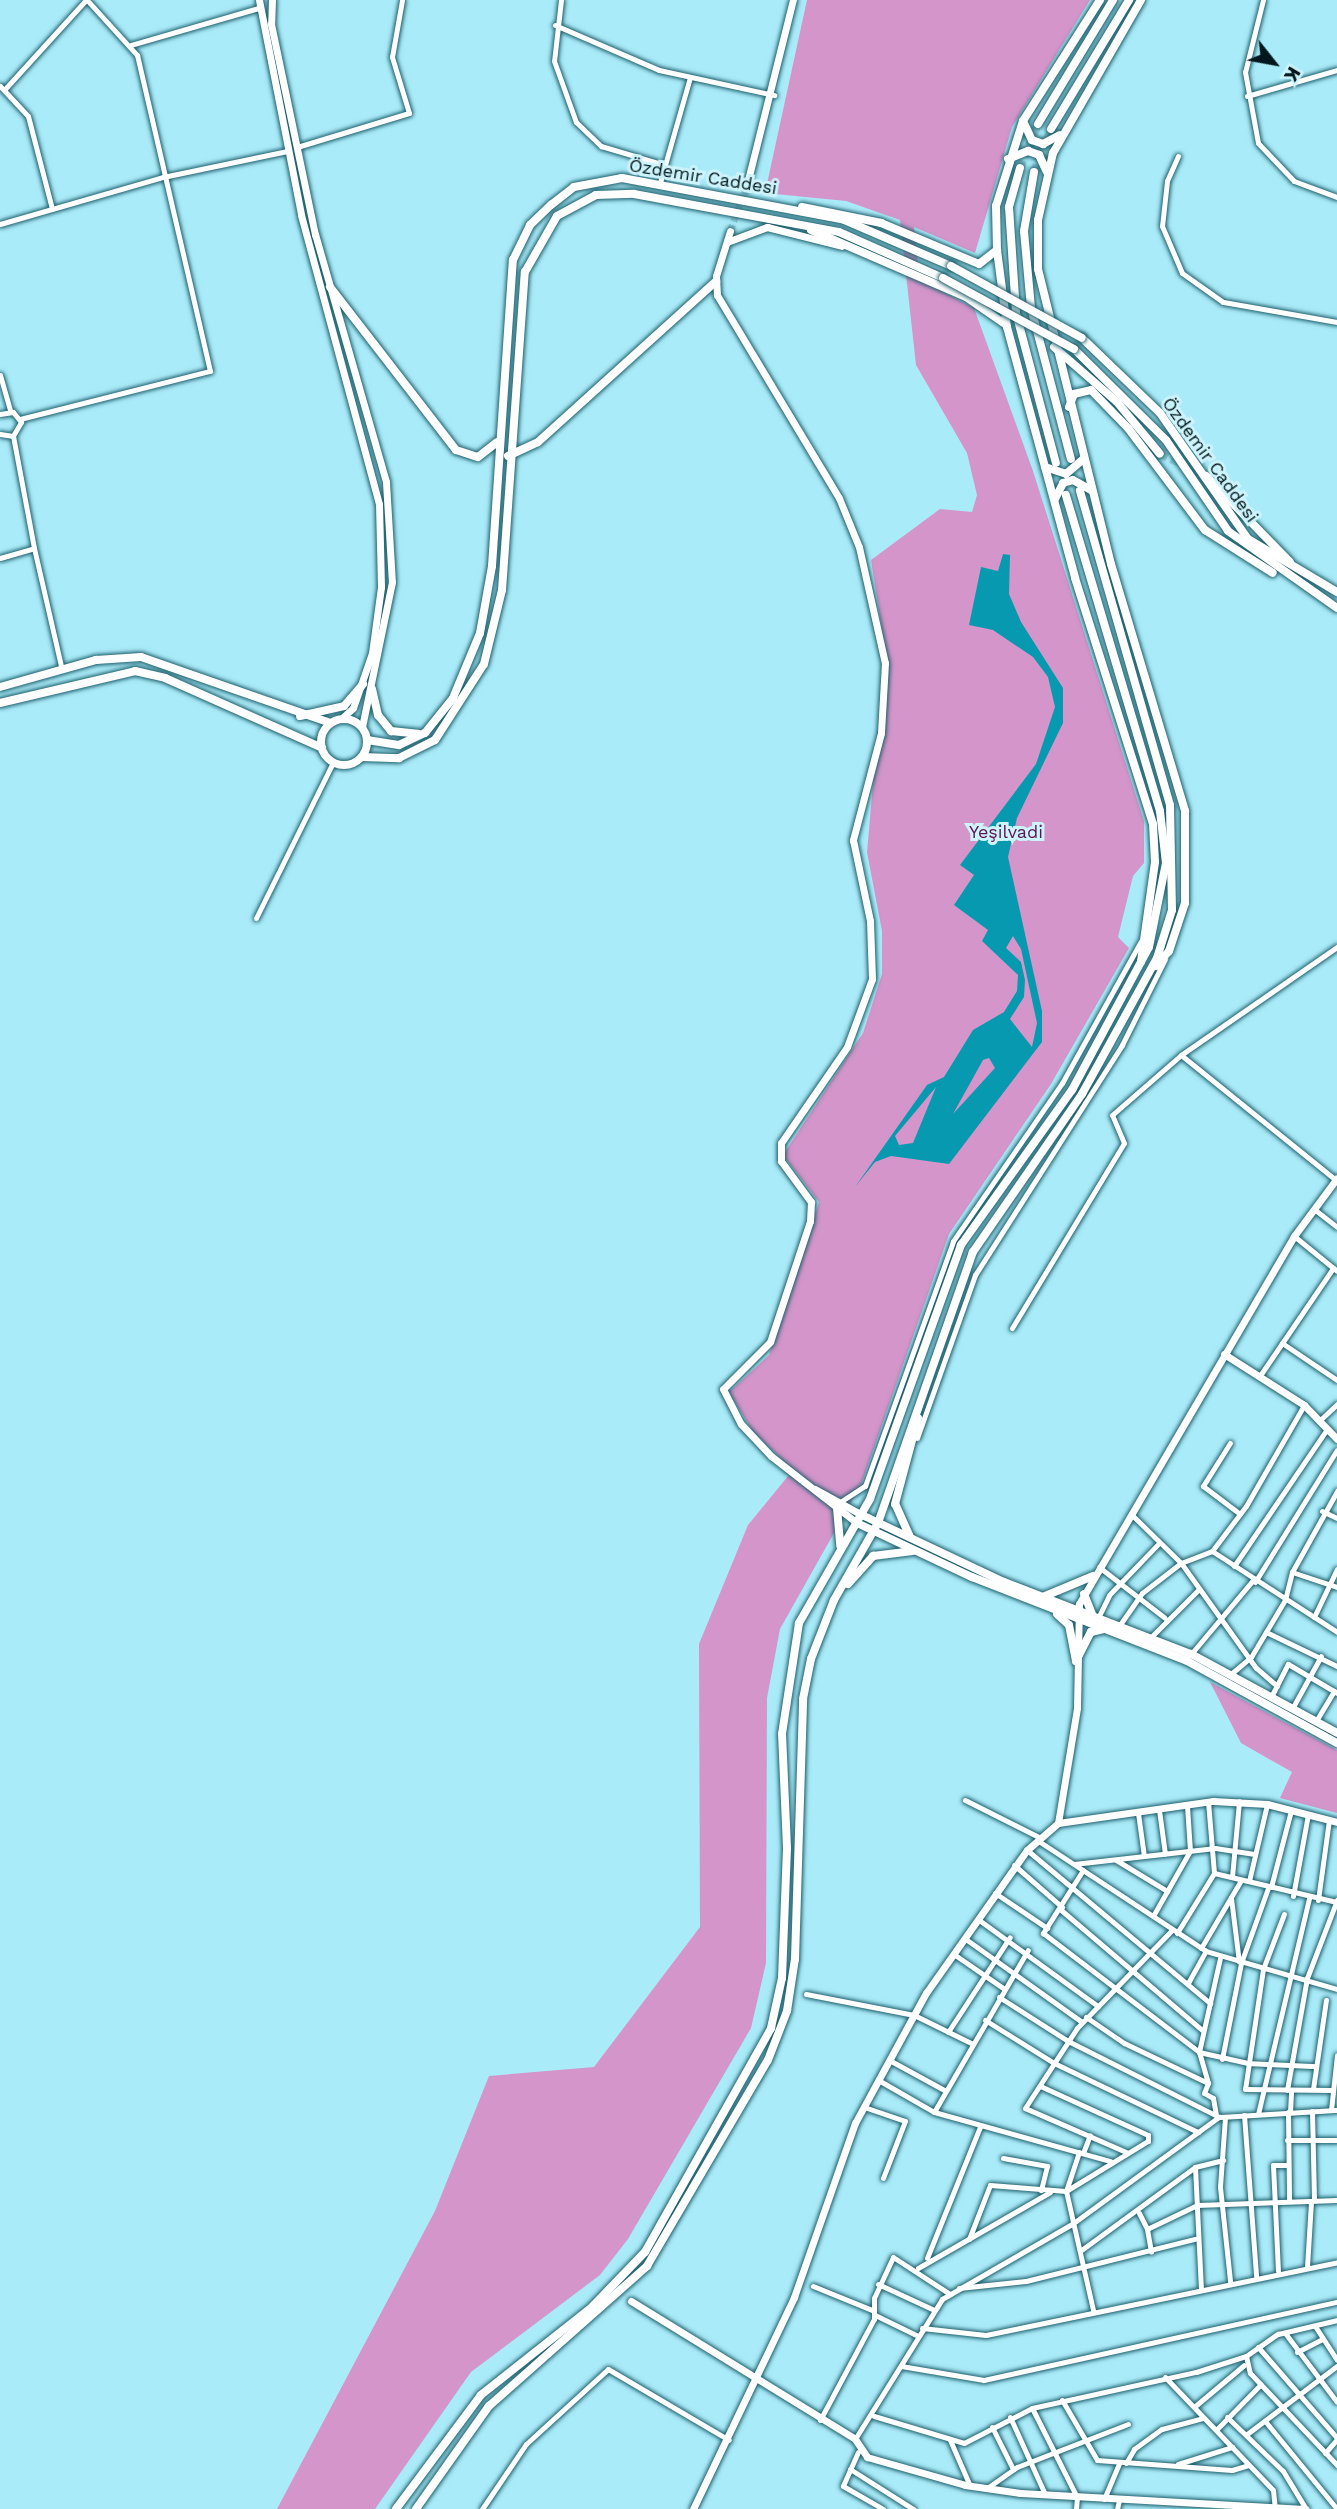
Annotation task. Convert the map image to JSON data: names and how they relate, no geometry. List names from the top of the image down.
{
  "streets": {
    "main road": ["Özdemir Caddesi"]
  },
  "parks": ["Yeşilvadi"],
  "north": "bottom right"
}
